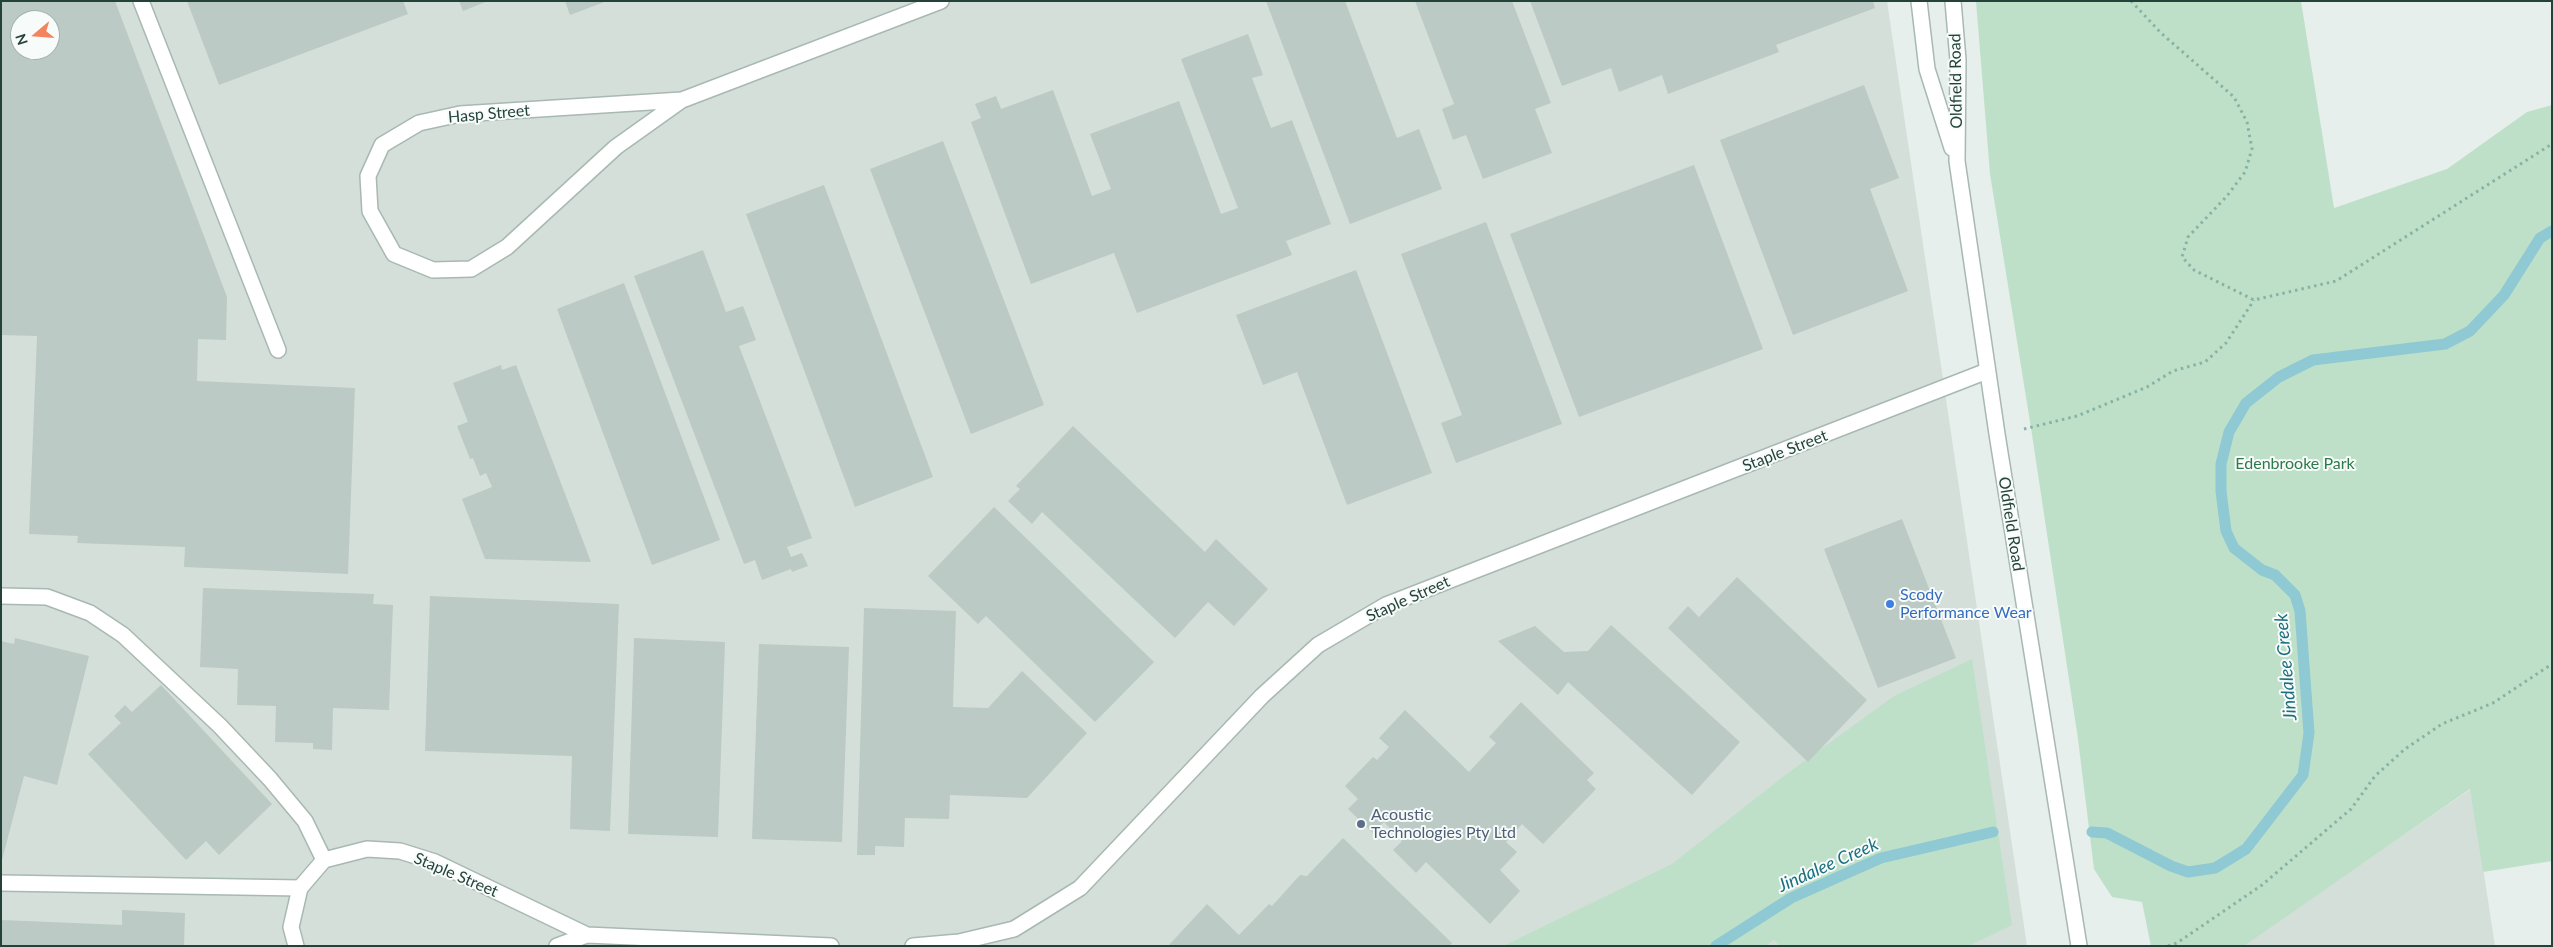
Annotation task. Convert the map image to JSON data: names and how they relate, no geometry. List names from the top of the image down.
{
  "streets": {
    "street": ["Oldfield Road", "Hasp Street", "Staple Street"]
  },
  "crossings": [
    ["Oldfield Road", "Staple Street"]
  ],
  "water": ["Jindalee Creek"],
  "parks": ["Edenbrooke Park"],
  "places": ["Scody Performance Wear", "Acoustic Technologies Pty Ltd"],
  "north": "left"
}
